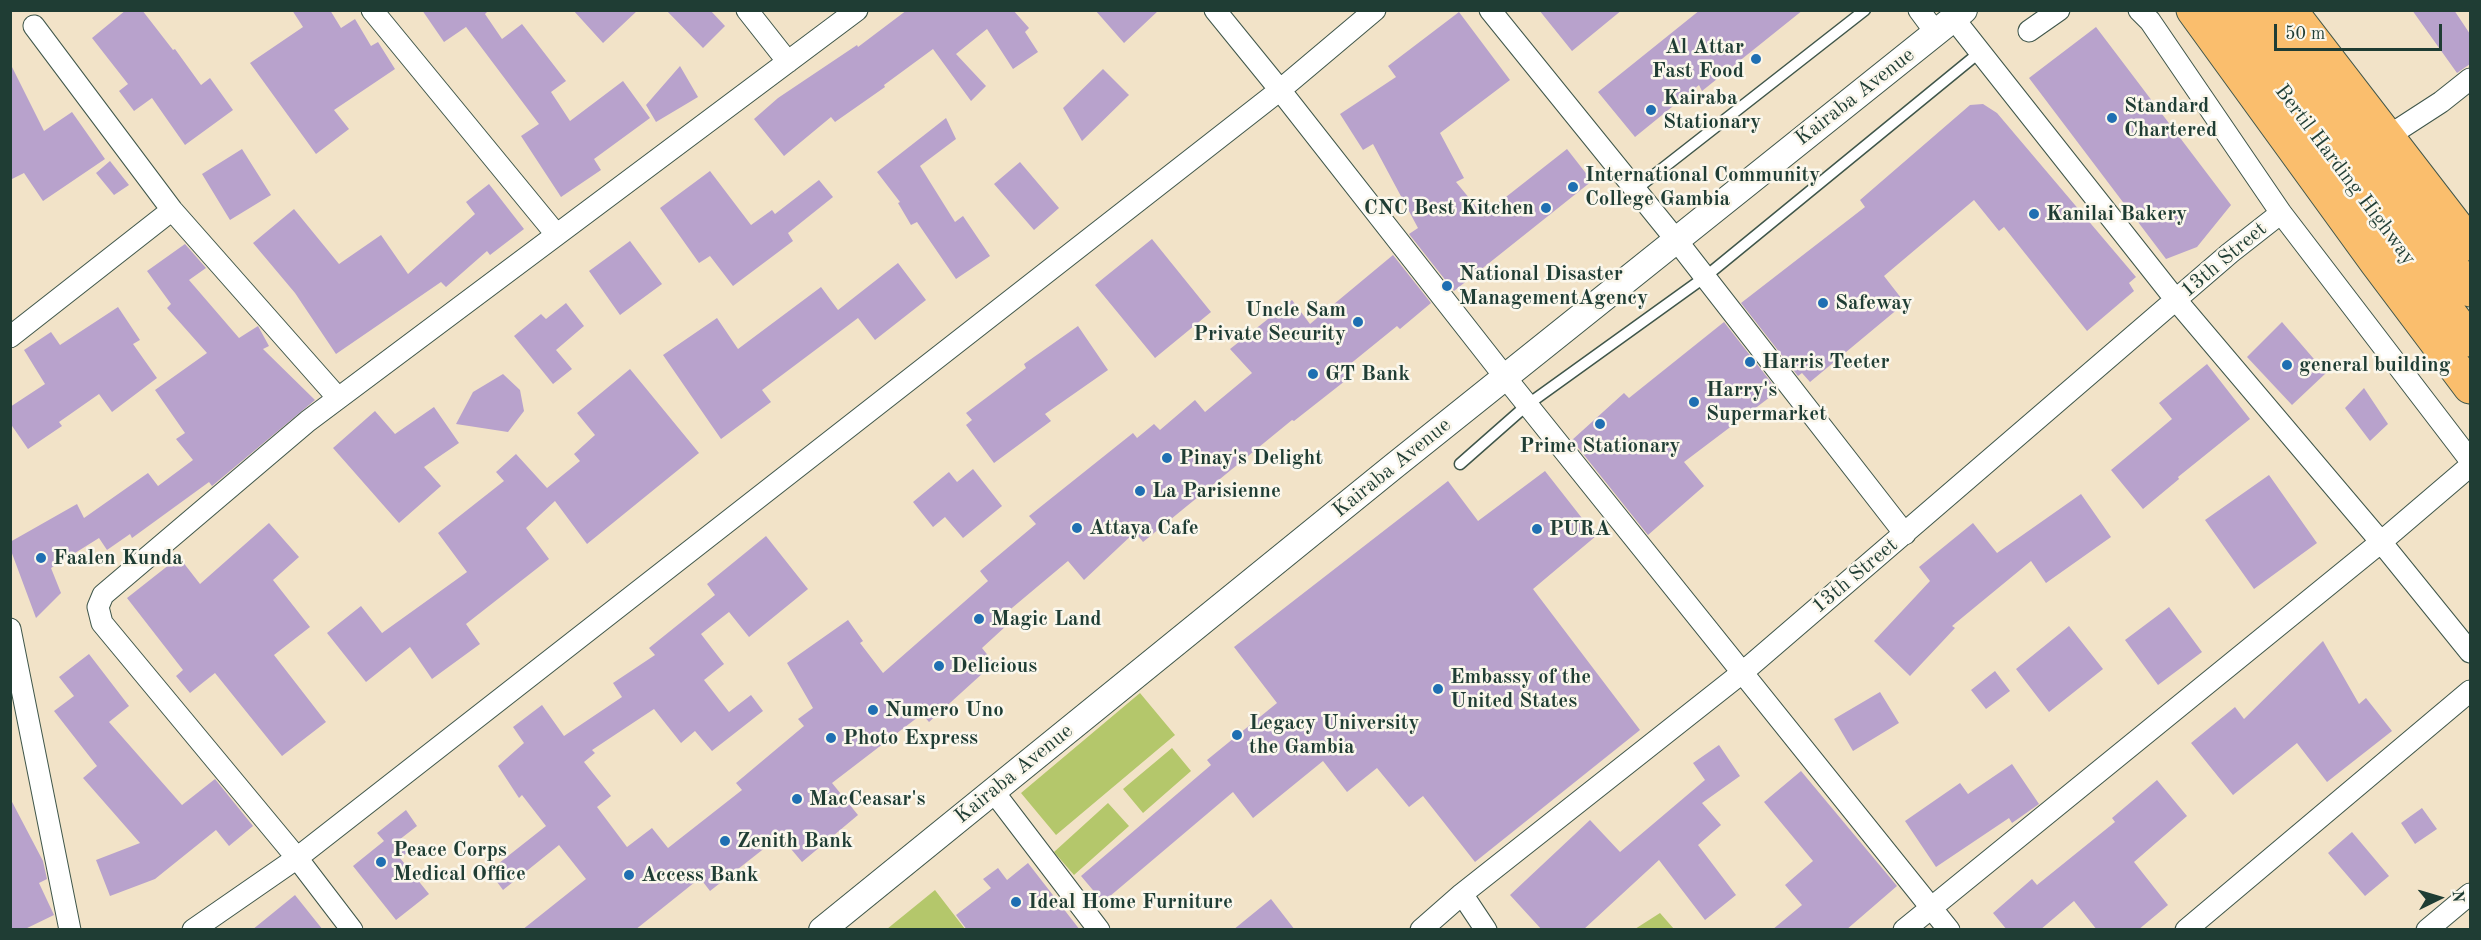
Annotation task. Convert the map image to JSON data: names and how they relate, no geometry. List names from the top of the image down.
{
  "streets": {
    "main road": ["Bertil Harding Highway"],
    "street": ["Kairaba Avenue", "13th Street"]
  },
  "places": [
    "Al Attar Fast Food",
    "Kairaba Stationary",
    "Standard Chartered",
    "International Community College Gambia",
    "CNC Best Kitchen",
    "Kanilai Bakery",
    "National Disaster ManagementAgency",
    "Safeway",
    "Uncle Sam Private Security",
    "Harris Teeter",
    "general building",
    "GT Bank",
    "Harry's Supermarket",
    "Prime Stationary",
    "Pinay's Delight",
    "La Parisienne",
    "Attaya Cafe",
    "PURA",
    "Faalen Kunda",
    "Magic Land",
    "Delicious",
    "Embassy of the United States",
    "Numero Uno",
    "Legacy University the Gambia",
    "Photo Express",
    "MacCeasar's",
    "Zenith Bank",
    "Peace Corps Medical Office",
    "Access Bank",
    "Ideal Home Furniture"
  ],
  "scale_bar": "50 m",
  "north": "right"
}
